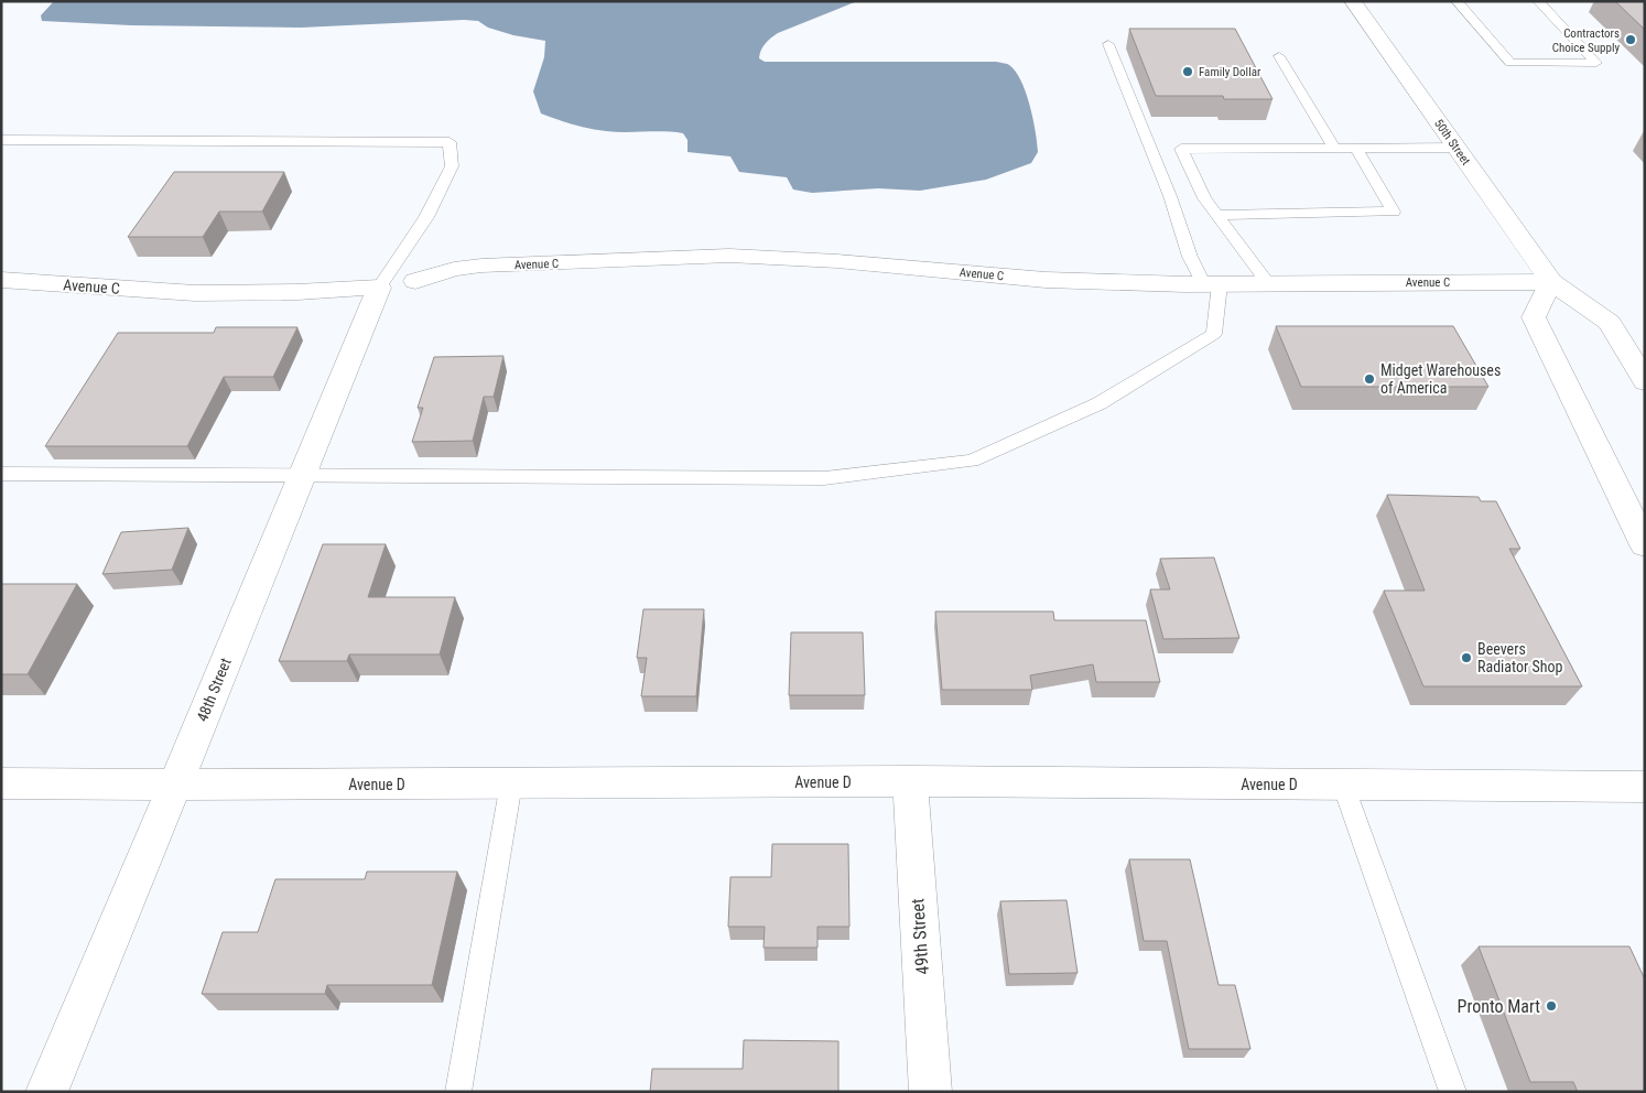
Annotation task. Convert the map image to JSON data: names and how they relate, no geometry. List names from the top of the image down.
{
  "streets": {
    "street": [
      "50th Street",
      "Avenue C",
      "48th Street",
      "Avenue D",
      "49th Street"
    ]
  },
  "crossings": [
    ["50th Street", "Avenue C"],
    ["Avenue C", "48th Street"],
    ["48th Street", "Avenue D"],
    ["Avenue D", "49th Street"]
  ],
  "places": [
    "Contractors Choice Supply",
    "Family Dollar",
    "Midget Warehouses of America",
    "Beevers Radiator Shop",
    "Pronto Mart"
  ]
}
